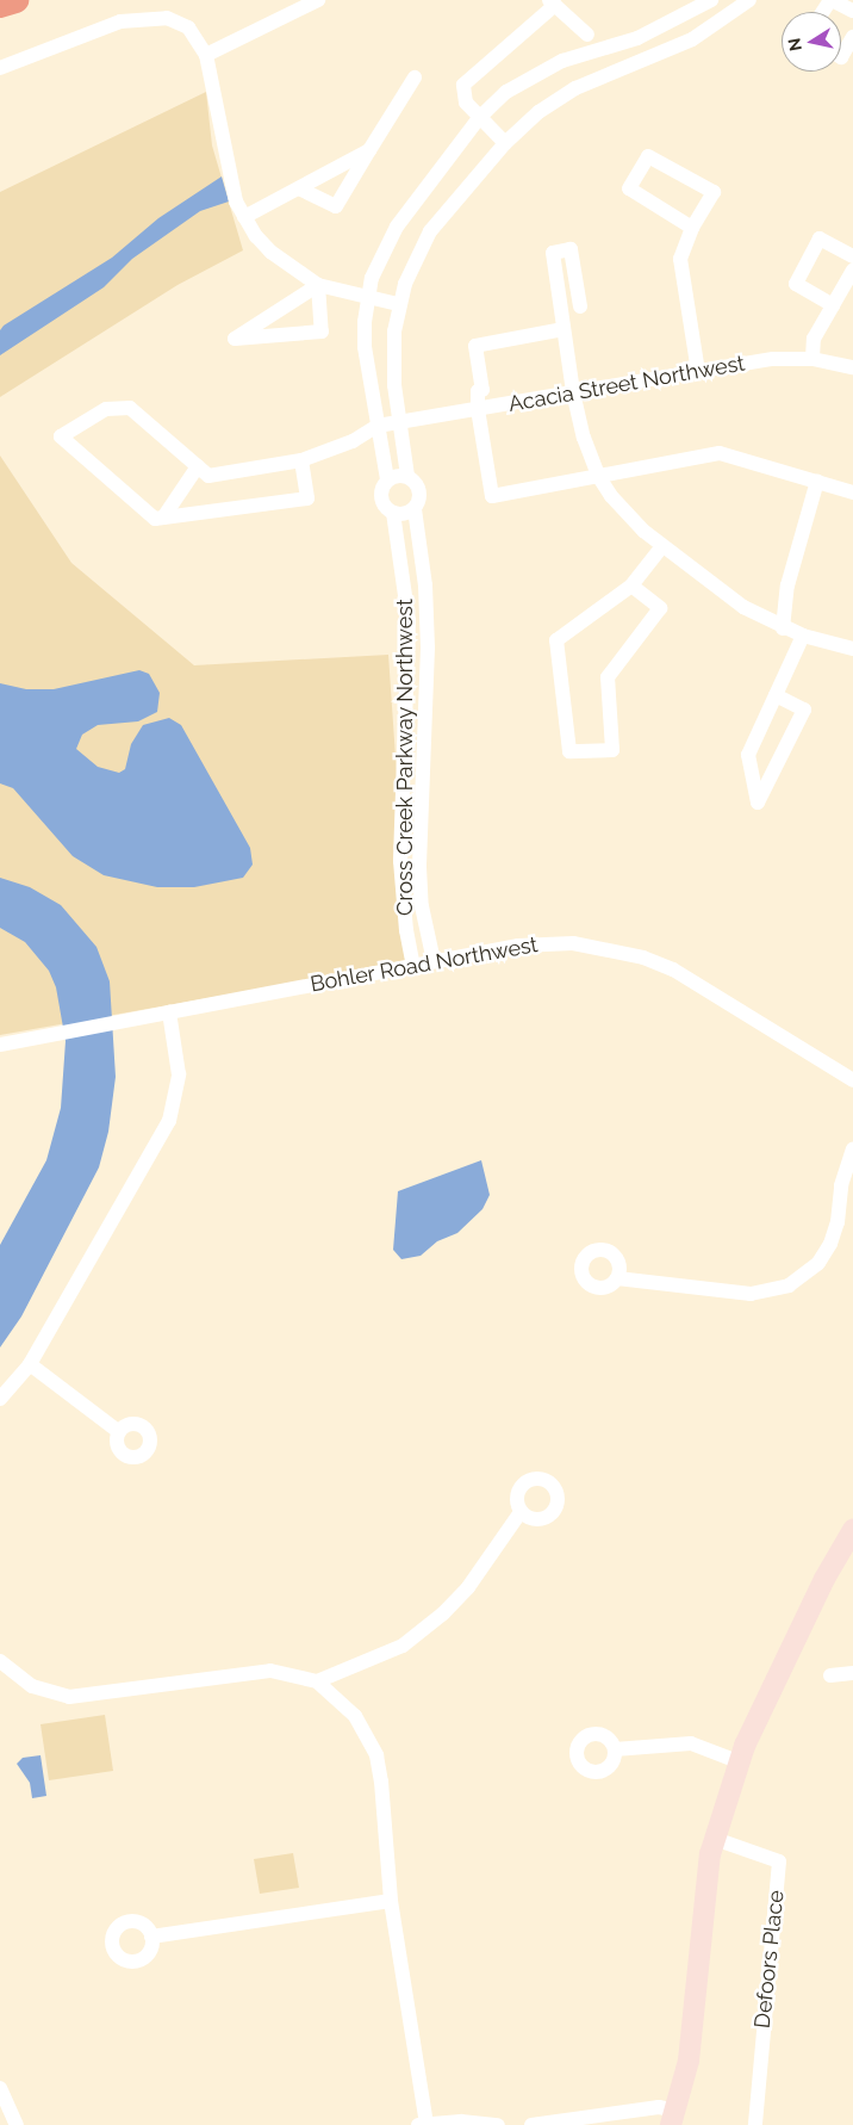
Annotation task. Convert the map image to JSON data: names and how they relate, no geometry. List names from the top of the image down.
{
  "streets": {
    "street": [
      "Acacia Street Northwest",
      "Cross Creek Parkway Northwest",
      "Bohler Road Northwest",
      "Defoors Place"
    ]
  },
  "crossings": [
    ["Cross Creek Parkway Northwest", "Bohler Road Northwest"]
  ],
  "north": "left"
}
